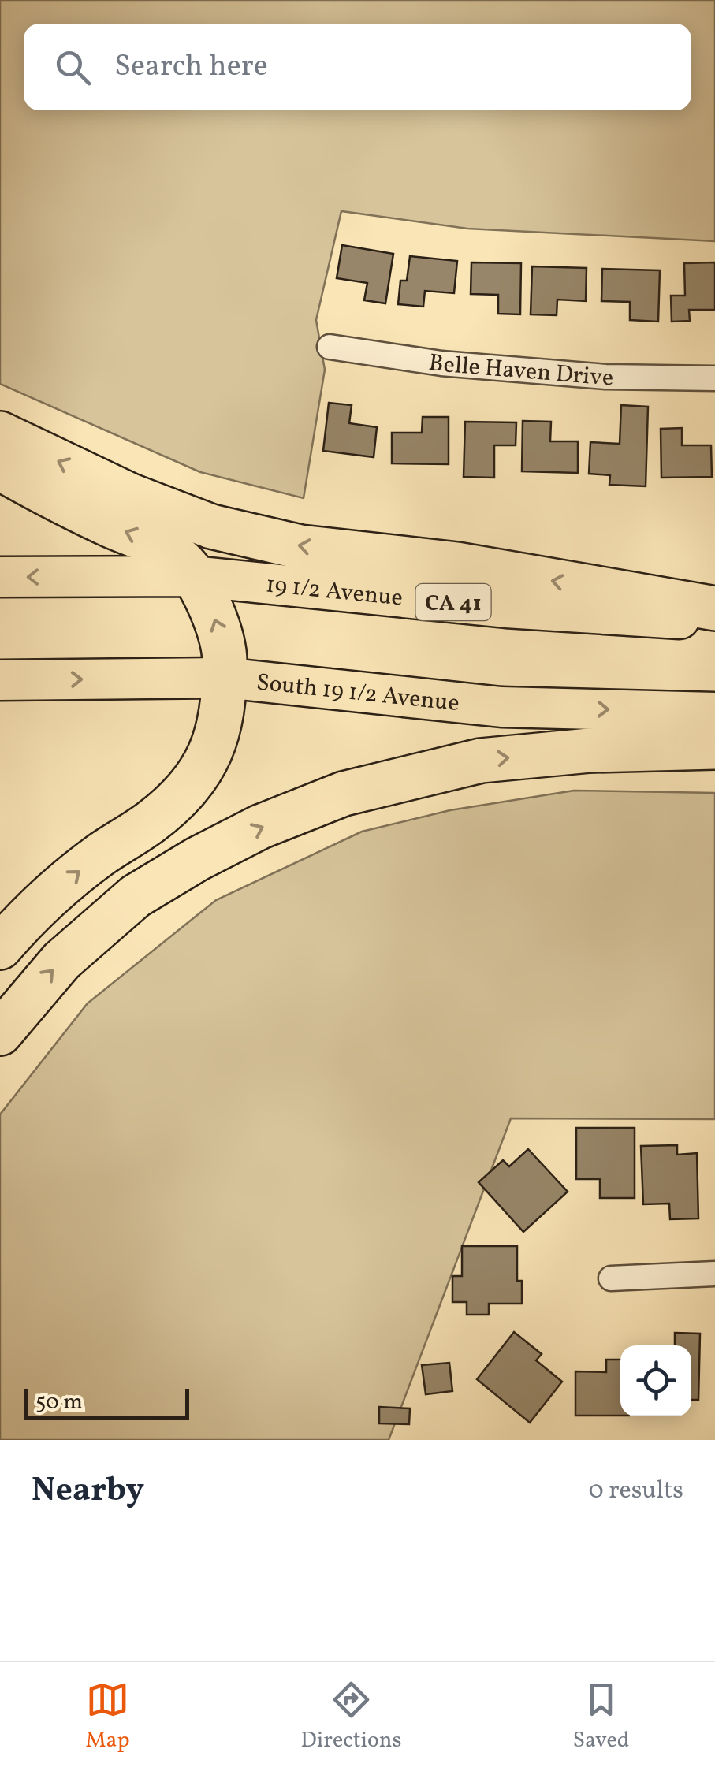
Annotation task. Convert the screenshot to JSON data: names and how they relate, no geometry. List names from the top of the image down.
{
  "streets": {
    "highway": ["19 1/2 Avenue", "CA 41", "South 19 1/2 Avenue"],
    "street": ["Belle Haven Drive"]
  },
  "scale_bar": "50 m",
  "page": {
    "search": "Search here",
    "scale": "50 m",
    "heading": ["Nearby", "0 results"],
    "nav": ["Map", "Directions", "Saved"]
  }
}
